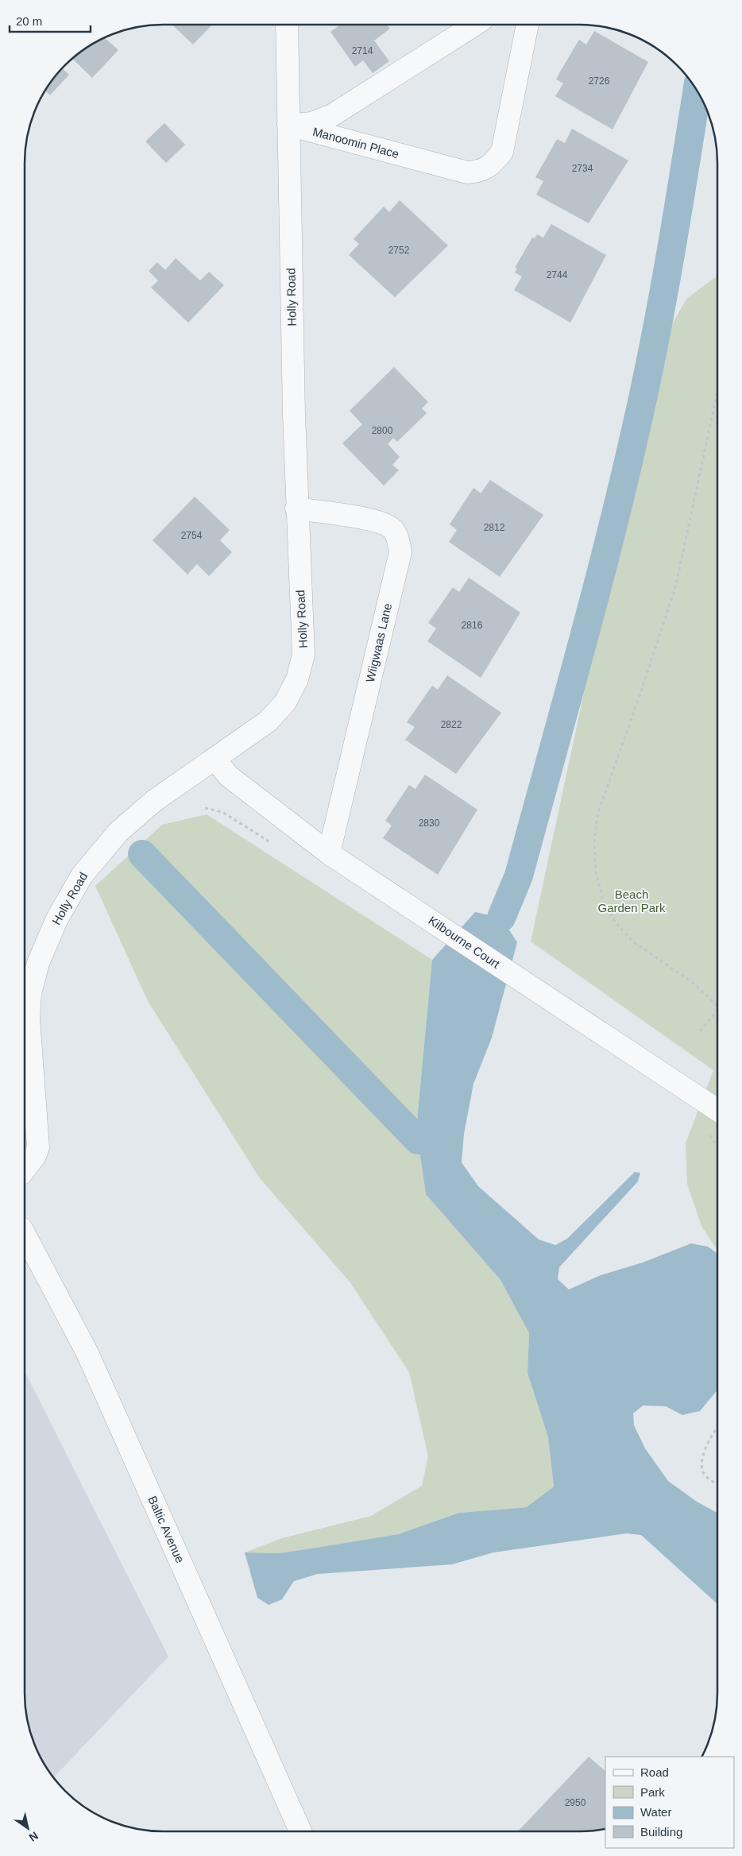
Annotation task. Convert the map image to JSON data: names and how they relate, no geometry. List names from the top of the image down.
{
  "streets": {
    "street": [
      "Manoomin Place",
      "Holly Road",
      "Wiigwaas Lane",
      "Kilbourne Court",
      "Baltic Avenue"
    ]
  },
  "crossings": [
    ["Manoomin Place", "Holly Road"],
    ["Holly Road", "Wiigwaas Lane"],
    ["Holly Road", "Kilbourne Court"],
    ["Wiigwaas Lane", "Kilbourne Court"]
  ],
  "parks": ["Beach Garden Park"],
  "house_numbers": [
    "2714",
    "2726",
    "2734",
    "2752",
    "2744",
    "2800",
    "2812",
    "2754",
    "2816",
    "2822",
    "2830",
    "2950"
  ],
  "legend": [
    "Road",
    "Park",
    "Water",
    "Building"
  ],
  "scale_bar": "20 m",
  "north": "bottom right"
}
